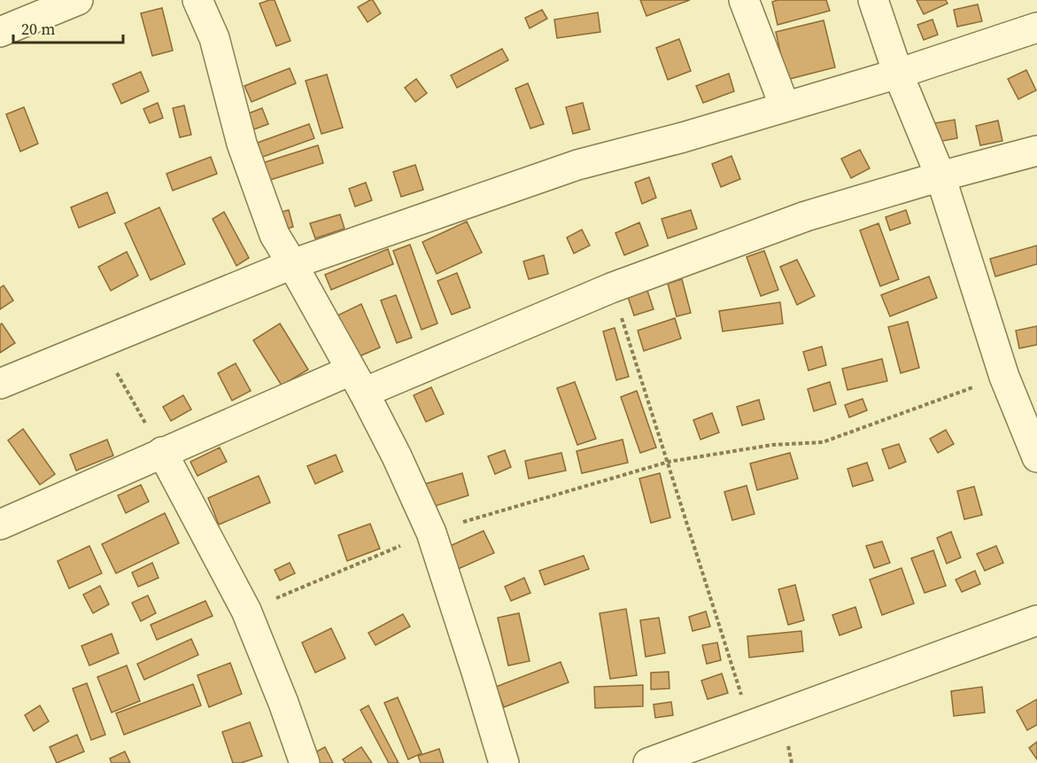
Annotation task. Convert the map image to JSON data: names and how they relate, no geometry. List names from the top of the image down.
{
  "scale_bar": "20 m"
}
